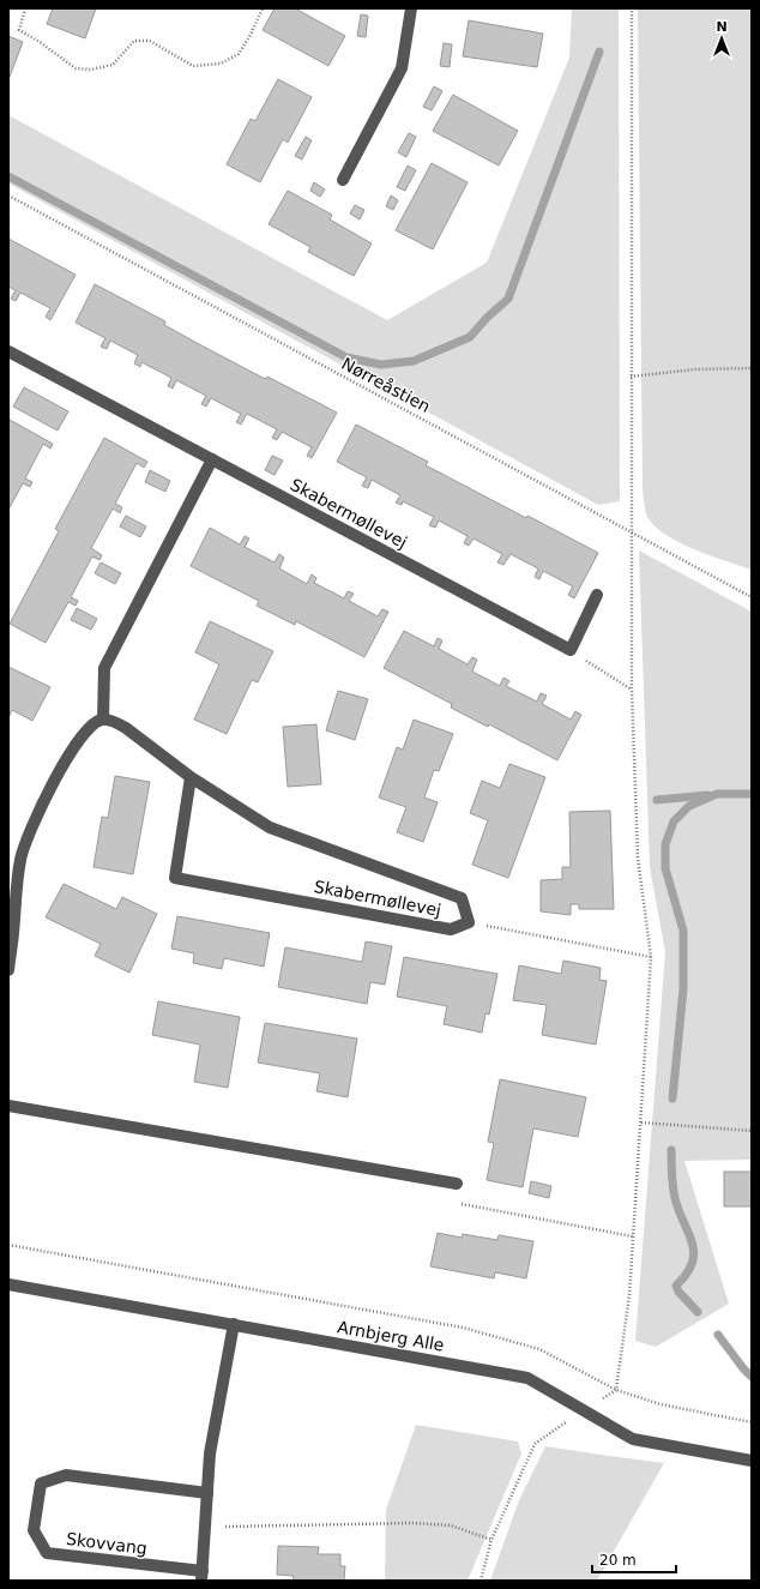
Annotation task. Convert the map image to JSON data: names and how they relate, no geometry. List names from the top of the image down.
{
  "streets": {
    "street": ["Skabermøllevej", "Arnbjerg Alle", "Skovvang"],
    "path": ["Nørreåstien"]
  },
  "crossings": [
    ["Arnbjerg Alle", "Skovvang"]
  ],
  "scale_bar": "20 m",
  "north": "top"
}
